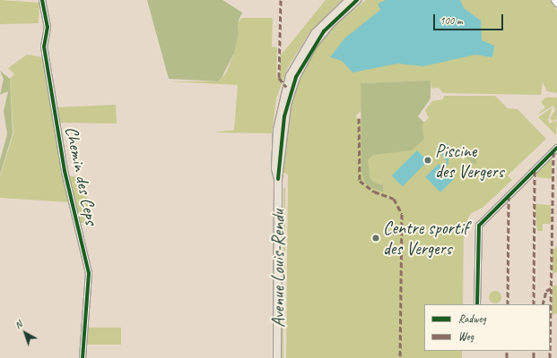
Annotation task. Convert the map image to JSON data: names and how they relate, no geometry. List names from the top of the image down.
{
  "streets": {
    "main road": ["Avenue Louis-Rendu"],
    "street": ["Chemin des Ceps"]
  },
  "places": ["Piscine des Vergers", "Centre sportif des Vergers"],
  "legend": ["Radweg", "Weg"],
  "scale_bar": "100 m",
  "north": "top left"
}
